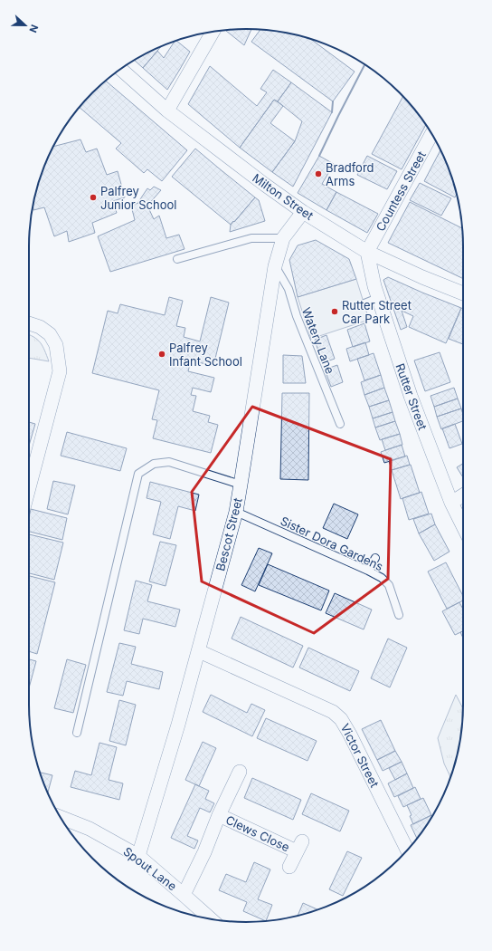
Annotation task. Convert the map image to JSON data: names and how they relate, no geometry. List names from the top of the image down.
{
  "streets": {
    "street": [
      "Countess Street",
      "Milton Street",
      "Rutter Street",
      "Bescot Street",
      "Victor Street",
      "Clews Close",
      "Spout Lane"
    ],
    "lane": ["Watery Lane", "Sister Dora Gardens"]
  },
  "crossings": [
    ["Countess Street", "Milton Street"],
    ["Countess Street", "Rutter Street"],
    ["Milton Street", "Rutter Street"],
    ["Milton Street", "Bescot Street"],
    ["Watery Lane", "Bescot Street"],
    ["Bescot Street", "Sister Dora Gardens"],
    ["Bescot Street", "Victor Street"],
    ["Bescot Street", "Spout Lane"],
    ["Clews Close", "Spout Lane"]
  ],
  "places": [
    "Bradford Arms",
    "Palfrey Junior School",
    "Rutter Street Car Park",
    "Palfrey Infant School"
  ],
  "north": "right"
}
